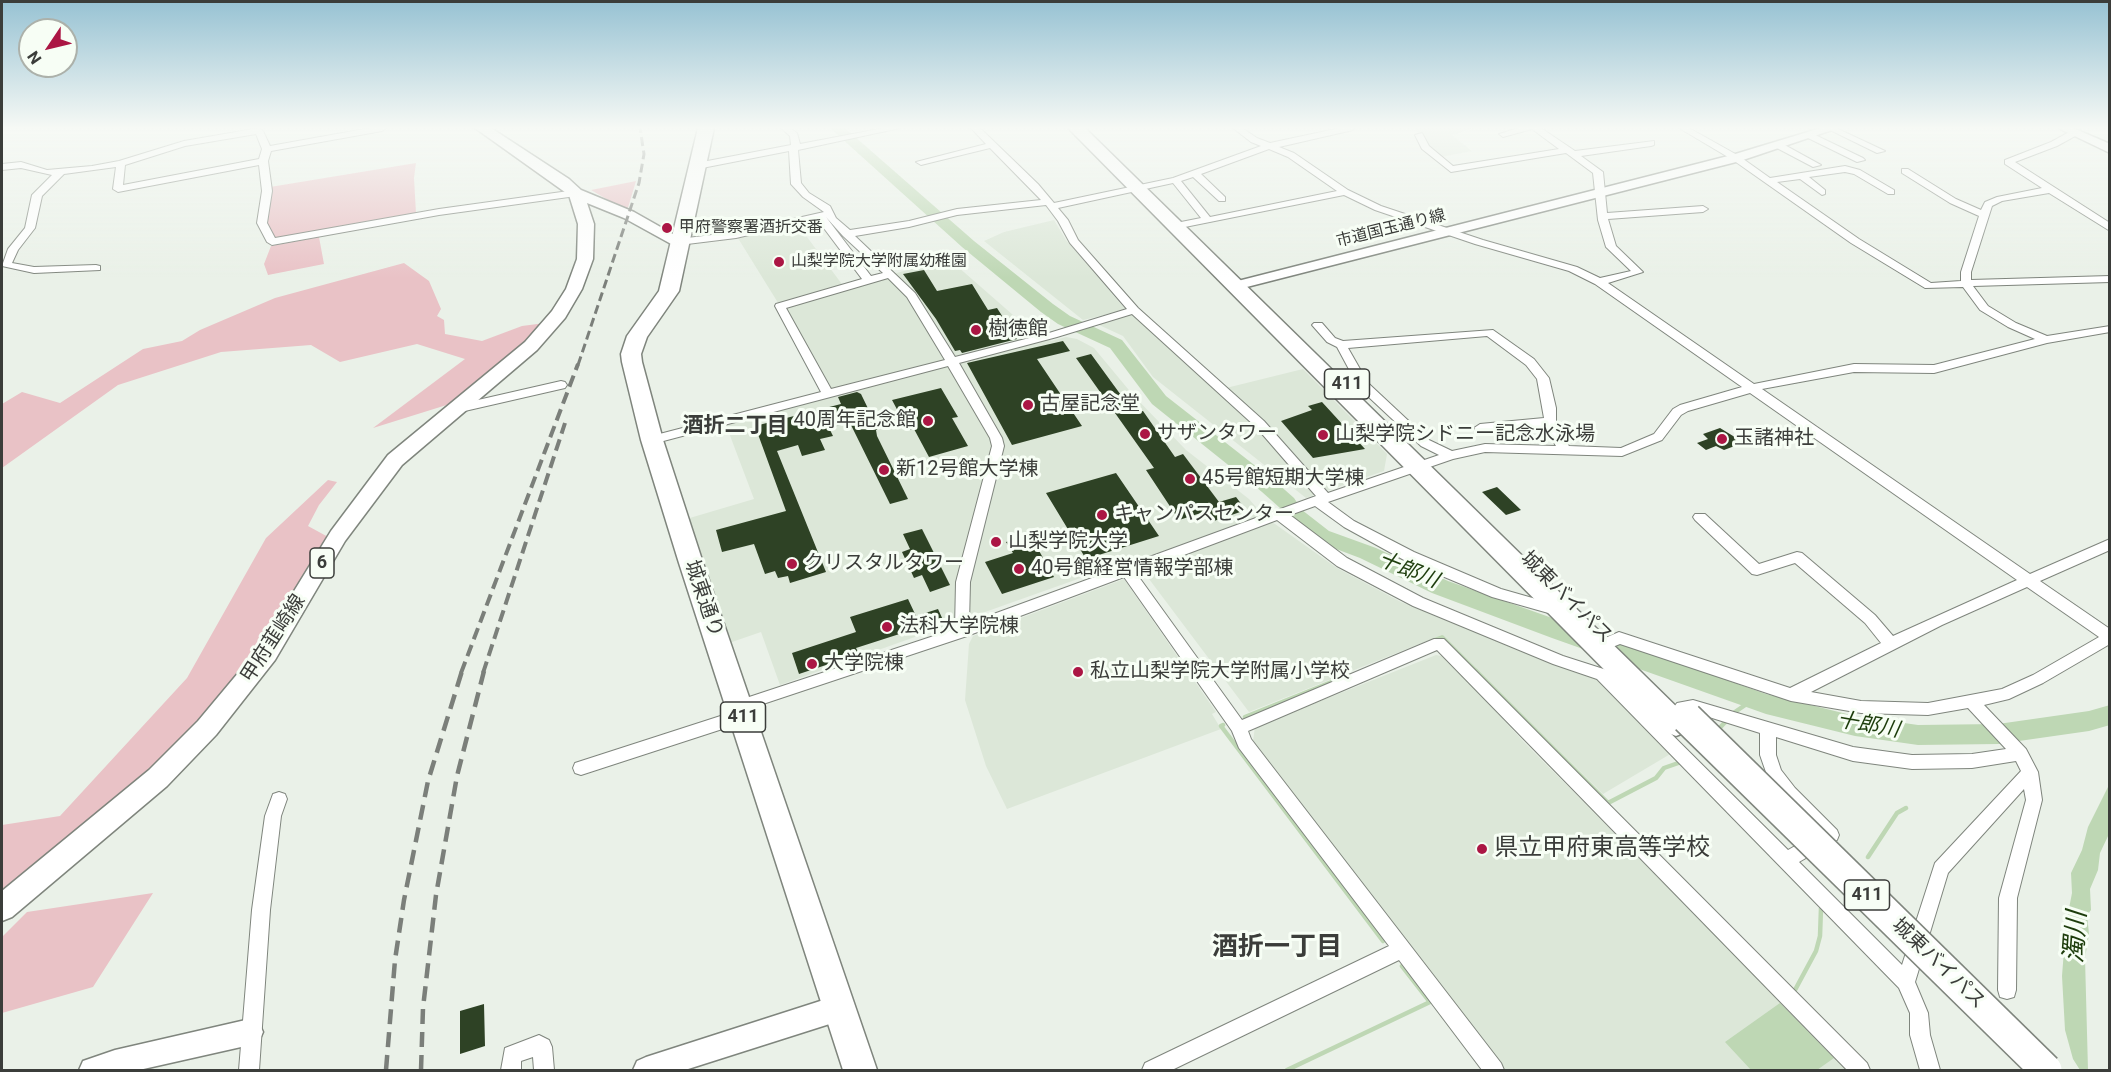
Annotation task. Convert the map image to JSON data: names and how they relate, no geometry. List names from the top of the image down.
{
  "streets": {
    "highway": ["411", "城東バイパス", "城東通り"],
    "main road": ["6", "甲府韮崎線"],
    "street": ["市道国玉通り線"]
  },
  "crossings": [
    ["市道国玉通り線", "城東バイパス"]
  ],
  "districts": ["酒折二丁目", "酒折一丁目"],
  "water": ["十郎川", "濁川"],
  "places": [
    "甲府警察署酒折交番",
    "山梨学院大学附属幼稚園",
    "樹徳館",
    "古屋記念堂",
    "40周年記念館",
    "サザンタワー",
    "山梨学院シドニー記念水泳場",
    "玉諸神社",
    "新12号館大学棟",
    "45号館短期大学棟",
    "キャンパスセンター",
    "山梨学院大学",
    "クリスタルタワー",
    "40号館経営情報学部棟",
    "法科大学院棟",
    "大学院棟",
    "私立山梨学院大学附属小学校",
    "県立甲府東高等学校"
  ],
  "north": "bottom left"
}
